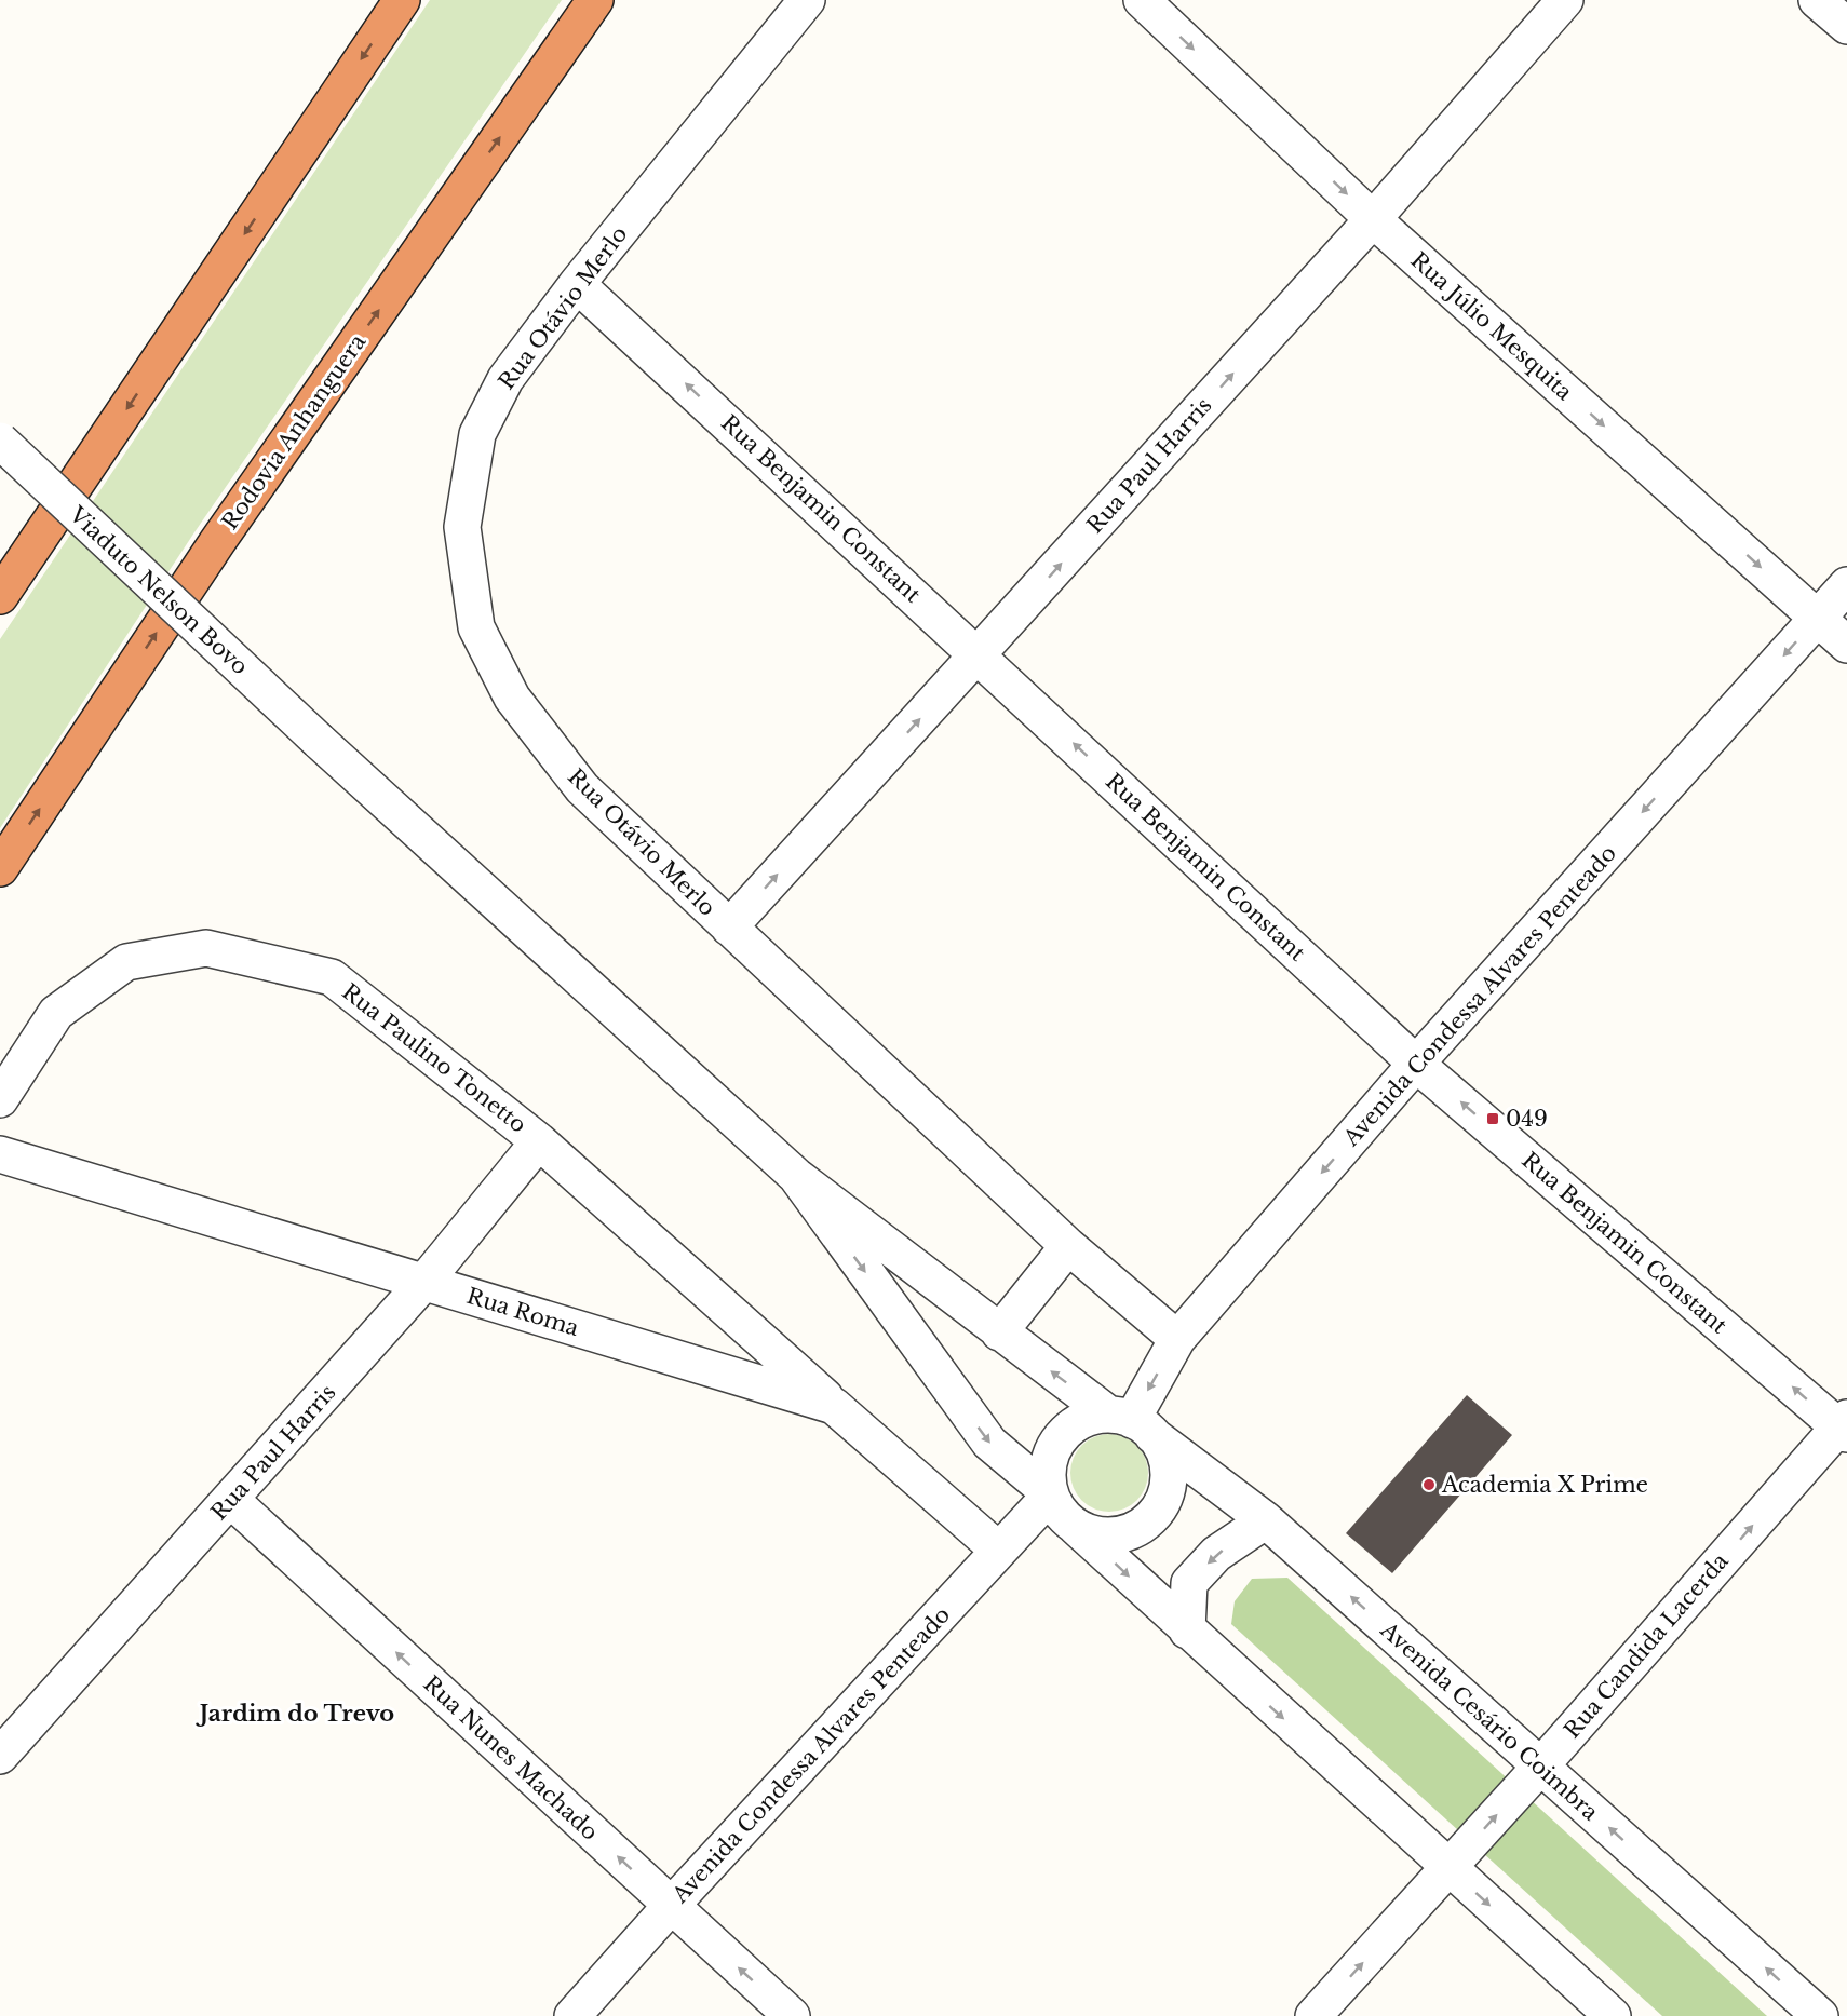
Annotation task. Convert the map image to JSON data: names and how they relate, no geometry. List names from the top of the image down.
{
  "streets": {
    "highway": ["Rodovia Anhanguera"],
    "street": [
      "Rua Otávio Merlo",
      "Rua Júlio Mesquita",
      "Rua Paul Harris",
      "Rua Benjamin Constant",
      "Viaduto Nelson Bovo",
      "Avenida Condessa Alvares Penteado",
      "Rua Paulino Tonetto",
      "Rua Roma",
      "Rua Candida Lacerda",
      "Avenida Cesário Coimbra",
      "Rua Nunes Machado"
    ]
  },
  "crossings": [
    ["Rua Otávio Merlo", "Rua Paul Harris"],
    ["Rua Otávio Merlo", "Rua Benjamin Constant"],
    ["Rua Otávio Merlo", "Avenida Condessa Alvares Penteado"],
    ["Rua Júlio Mesquita", "Rua Paul Harris"],
    ["Rua Júlio Mesquita", "Avenida Condessa Alvares Penteado"],
    ["Rua Paul Harris", "Rua Benjamin Constant"],
    ["Rua Paul Harris", "Rua Paulino Tonetto"],
    ["Rua Paul Harris", "Rua Roma"],
    ["Rua Paul Harris", "Rua Nunes Machado"],
    ["Rua Benjamin Constant", "Avenida Condessa Alvares Penteado"],
    ["Rua Benjamin Constant", "Rua Candida Lacerda"],
    ["Viaduto Nelson Bovo", "Avenida Cesário Coimbra"],
    ["Avenida Condessa Alvares Penteado", "Rua Roma"],
    ["Avenida Condessa Alvares Penteado", "Avenida Cesário Coimbra"],
    ["Avenida Condessa Alvares Penteado", "Rua Nunes Machado"],
    ["Rua Paulino Tonetto", "Rua Roma"],
    ["Rua Candida Lacerda", "Avenida Cesário Coimbra"]
  ],
  "one_way": [
    "Rua Júlio Mesquita",
    "Rua Paul Harris",
    "Rua Benjamin Constant",
    "Avenida Condessa Alvares Penteado",
    "Rua Candida Lacerda",
    "Rua Nunes Machado"
  ],
  "districts": ["Jardim do Trevo"],
  "places": {
    "transit": ["049"],
    "other": ["Academia X Prime"]
  }
}
